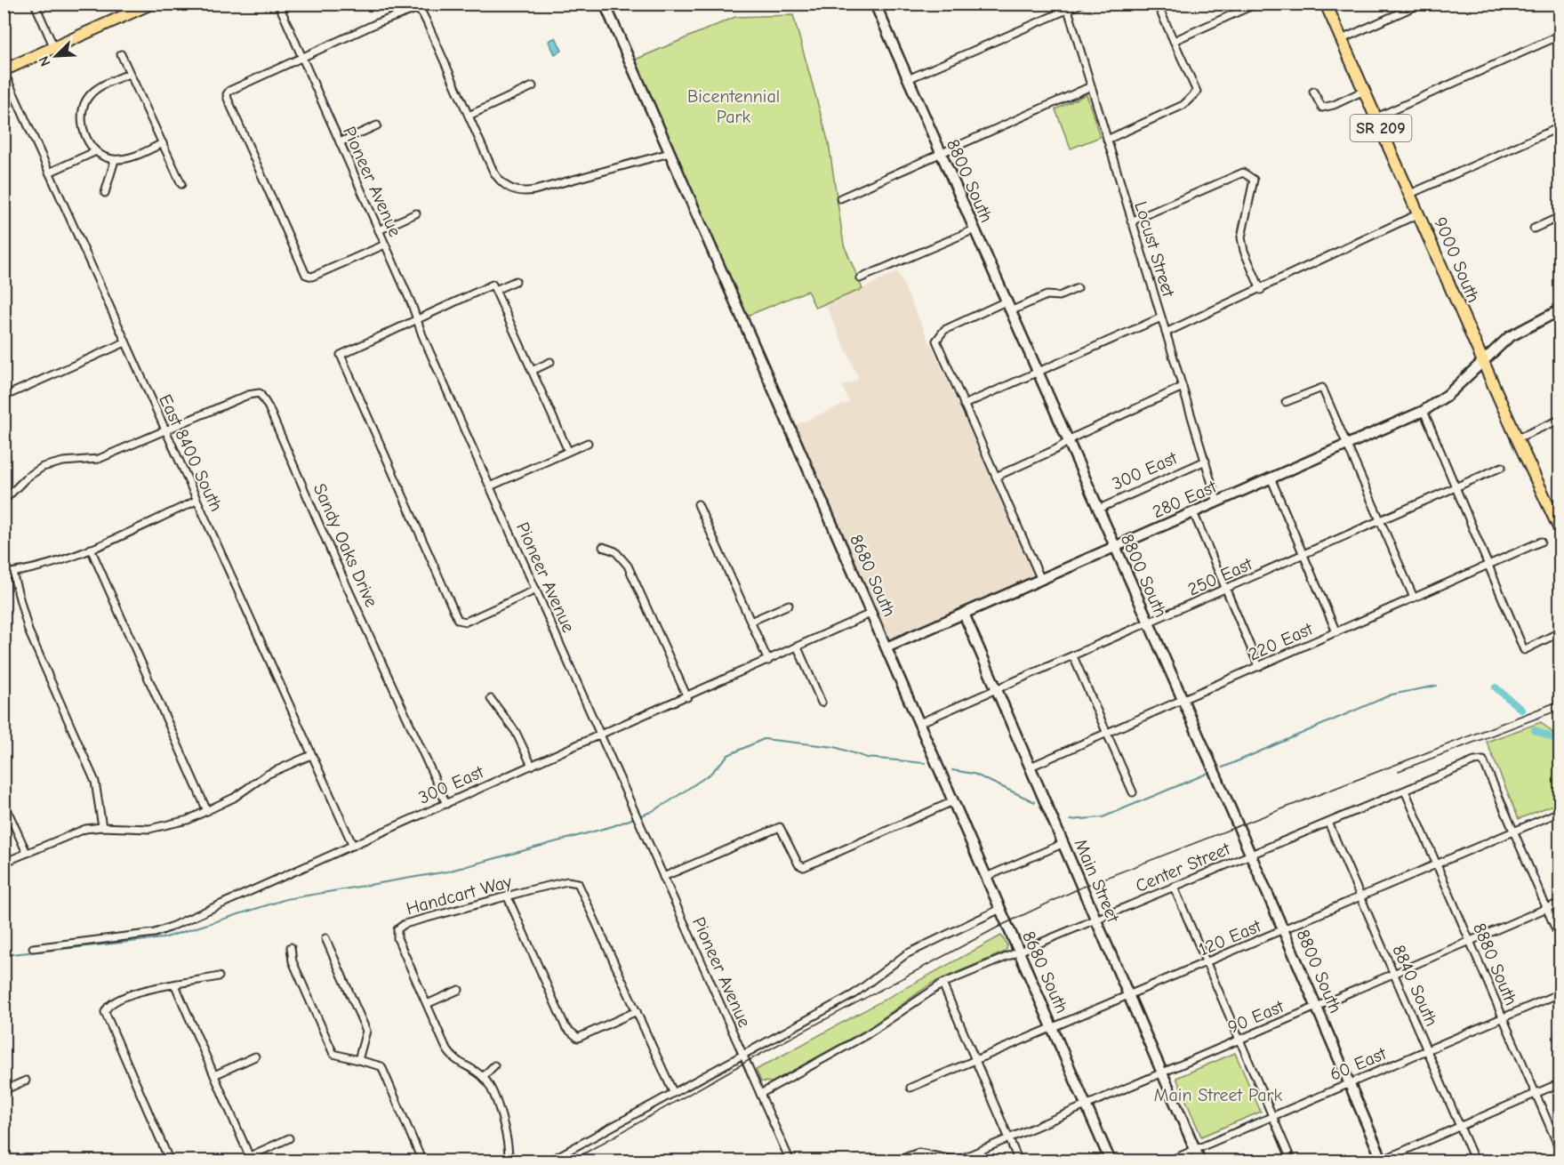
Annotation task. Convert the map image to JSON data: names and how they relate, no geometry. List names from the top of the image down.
{
  "streets": {
    "main road": ["SR 209", "9000 South"],
    "street": [
      "8800 South",
      "Pioneer Avenue",
      "Locust Street",
      "East 8400 South",
      "300 East",
      "280 East",
      "Sandy Oaks Drive",
      "8680 South",
      "250 East",
      "220 East",
      "Center Street",
      "Main Street",
      "Handcart Way",
      "120 East",
      "8880 South",
      "8840 South",
      "90 East",
      "60 East"
    ]
  },
  "crossings": [
    ["8800 South", "300 East"],
    ["8800 South", "280 East"],
    ["8800 South", "250 East"],
    ["8800 South", "220 East"],
    ["8800 South", "Center Street"],
    ["8800 South", "120 East"],
    ["8800 South", "90 East"],
    ["8800 South", "60 East"],
    ["Pioneer Avenue", "300 East"],
    ["Pioneer Avenue", "Center Street"],
    ["Locust Street", "300 East"],
    ["Locust Street", "280 East"],
    ["9000 South", "280 East"],
    ["East 8400 South", "300 East"],
    ["East 8400 South", "Sandy Oaks Drive"],
    ["300 East", "Sandy Oaks Drive"],
    ["300 East", "8680 South"],
    ["280 East", "8680 South"],
    ["280 East", "Main Street"],
    ["8680 South", "250 East"],
    ["8680 South", "Center Street"],
    ["8680 South", "120 East"],
    ["8680 South", "90 East"],
    ["250 East", "Main Street"],
    ["220 East", "Main Street"],
    ["Center Street", "Main Street"],
    ["Center Street", "120 East"],
    ["Center Street", "8880 South"],
    ["Center Street", "8840 South"],
    ["Main Street", "120 East"],
    ["Main Street", "90 East"],
    ["Main Street", "60 East"],
    ["120 East", "8880 South"],
    ["120 East", "8840 South"],
    ["8880 South", "90 East"],
    ["8880 South", "60 East"],
    ["8840 South", "90 East"],
    ["8840 South", "60 East"]
  ],
  "parks": ["Bicentennial Park", "Main Street Park"],
  "north": "bottom left"
}
